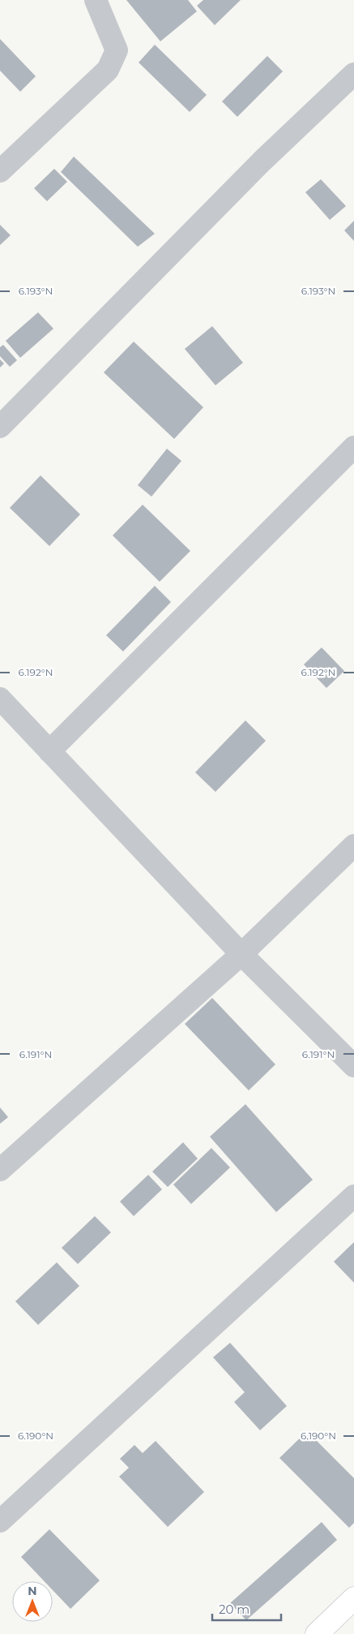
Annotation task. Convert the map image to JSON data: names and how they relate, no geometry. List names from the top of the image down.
{
  "scale_bar": "20 m",
  "north": "top",
  "coordinates": [
    "6.193°N",
    "6.192°N",
    "6.191°N",
    "6.190°N"
  ]
}
